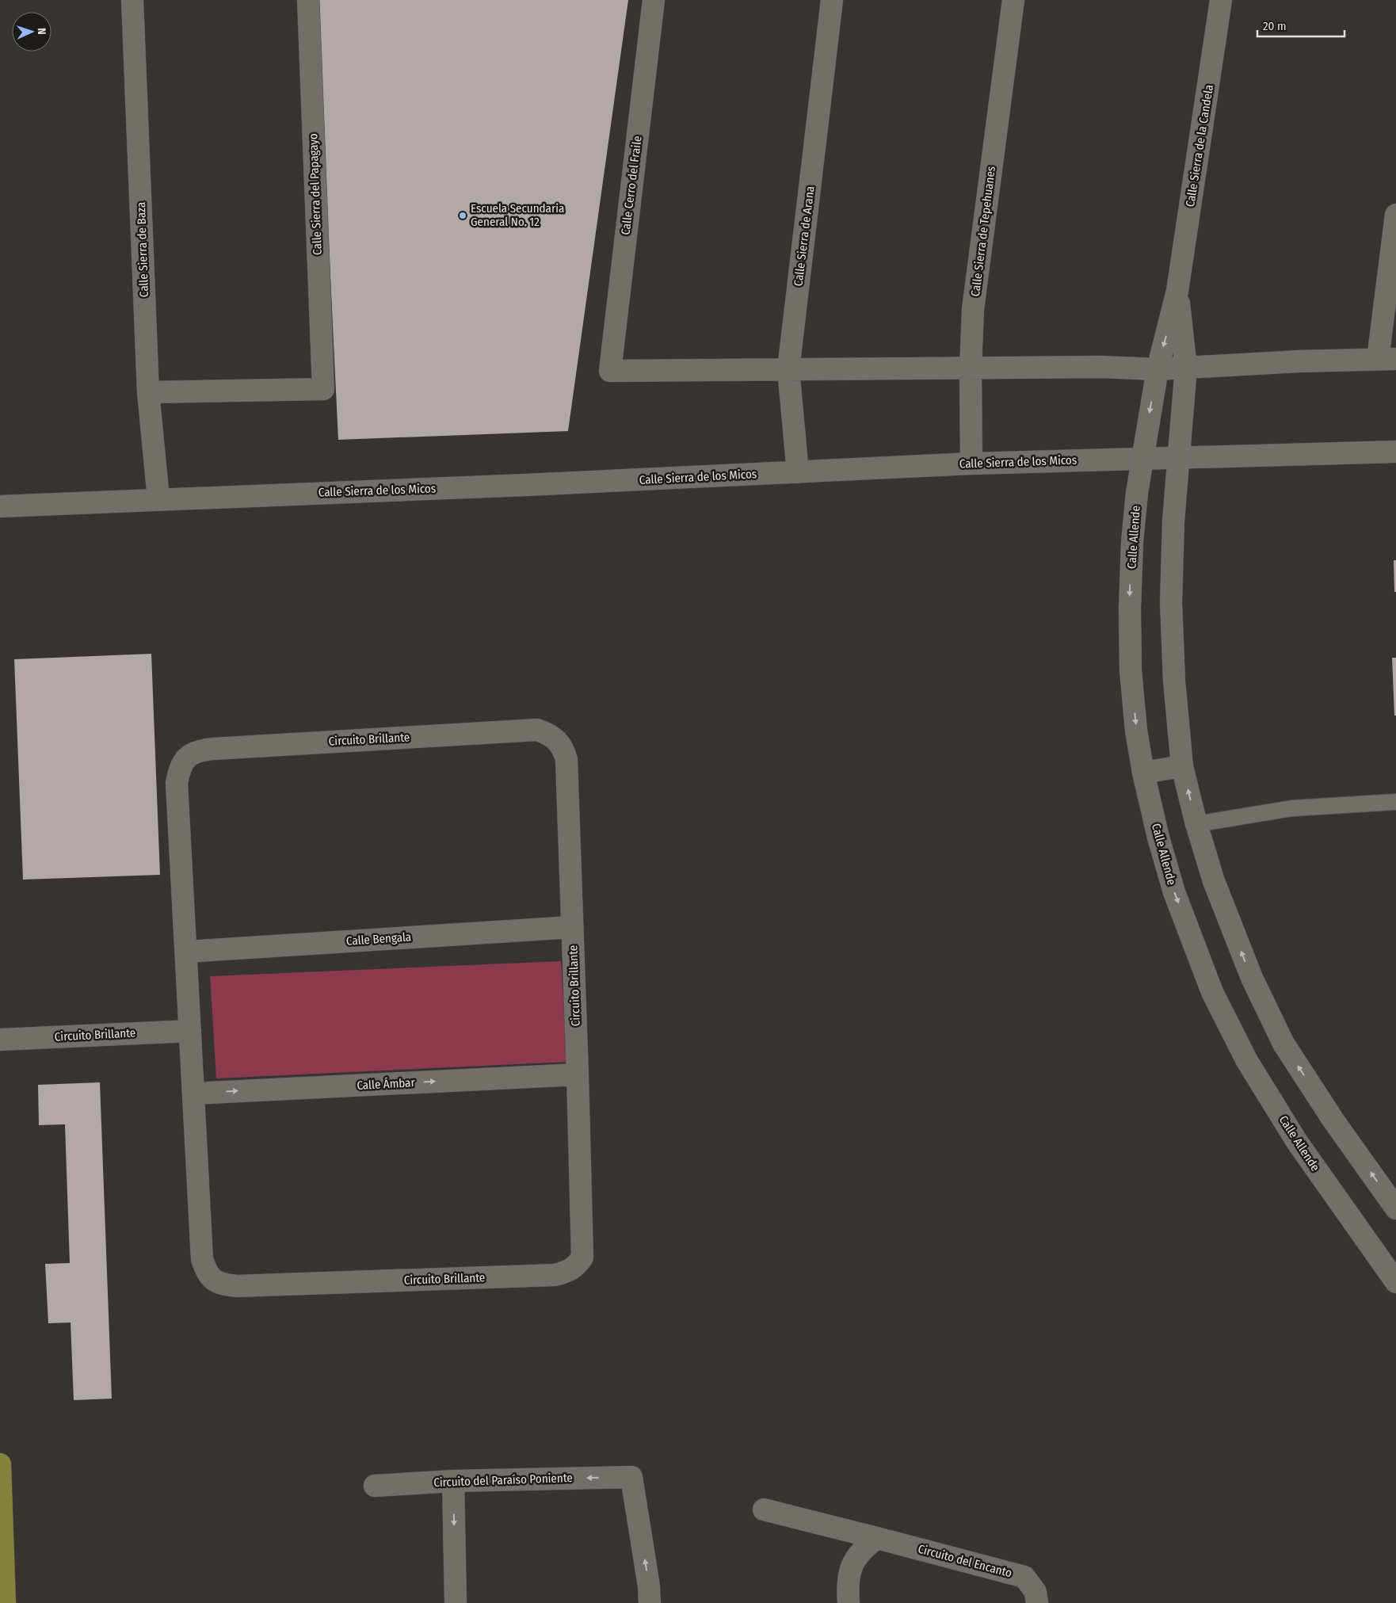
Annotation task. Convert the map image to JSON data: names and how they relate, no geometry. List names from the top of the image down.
{
  "streets": {
    "street": [
      "Calle Sierra de la Candela",
      "Calle Cerro del Fraile",
      "Calle Sierra del Papagayo",
      "Calle Sierra de Tepehuanes",
      "Calle Sierra de Arana",
      "Calle Sierra de Baza",
      "Calle Sierra de los Micos",
      "Calle Allende",
      "Circuito Brillante",
      "Calle Bengala",
      "Calle Ámbar",
      "Circuito del Paraíso Poniente",
      "Circuito del Encanto"
    ]
  },
  "crossings": [
    ["Calle Sierra de la Candela", "Calle Allende"],
    ["Calle Cerro del Fraile", "Calle Sierra de Arana"],
    ["Calle Sierra del Papagayo", "Calle Sierra de Baza"],
    ["Calle Sierra de Tepehuanes", "Calle Sierra de los Micos"],
    ["Calle Sierra de Arana", "Calle Sierra de los Micos"],
    ["Calle Sierra de Baza", "Calle Sierra de los Micos"],
    ["Calle Sierra de los Micos", "Calle Allende"],
    ["Circuito Brillante", "Calle Bengala"],
    ["Circuito Brillante", "Calle Ámbar"]
  ],
  "one_way": ["Calle Ámbar"],
  "places": ["Escuela Secundaria General No. 12"],
  "scale_bar": "20 m",
  "north": "right"
}
